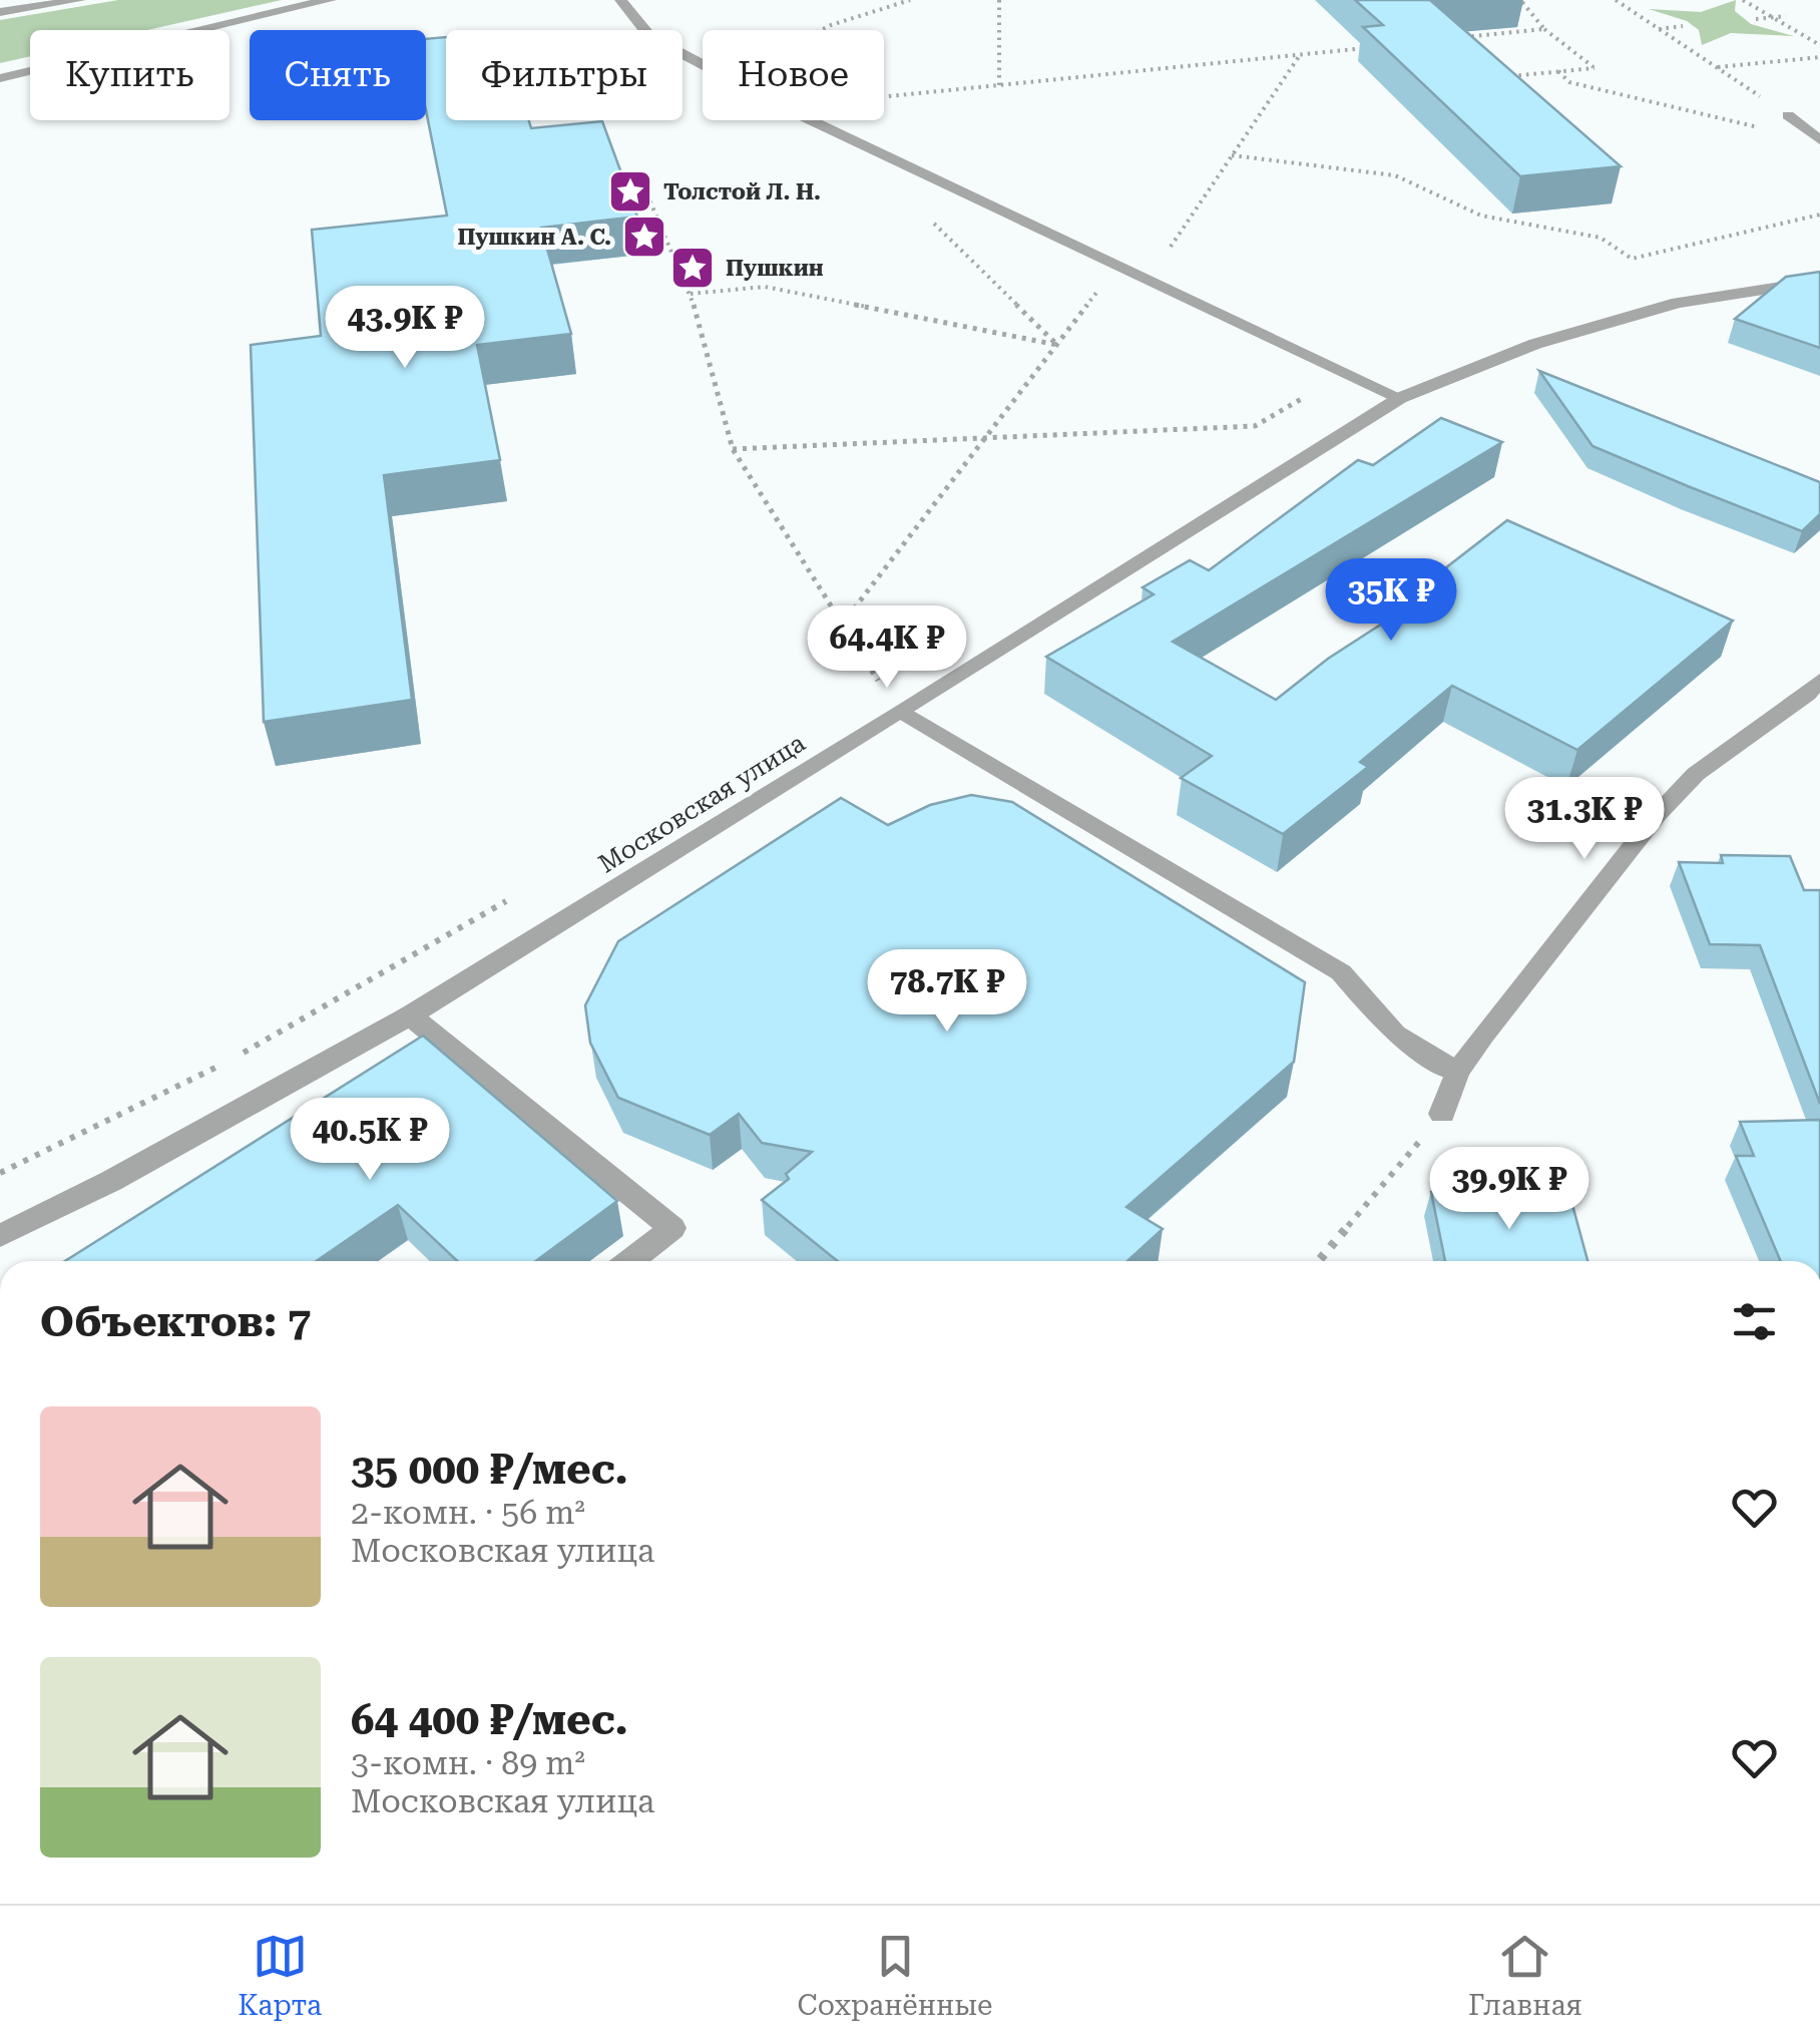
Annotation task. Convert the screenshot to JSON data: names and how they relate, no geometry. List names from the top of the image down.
{
  "streets": {
    "street": ["Московская улица"]
  },
  "places": {
    "place": ["Толстой Л. Н.", "Пушкин А. С.", "Пушкин"]
  },
  "page": {
    "chip": [
      "Купить",
      "Снять",
      "Фильтры",
      "Новое"
    ],
    "price": [
      "43.9K ₽",
      "35K ₽",
      "64.4K ₽",
      "31.3K ₽",
      "78.7K ₽",
      "40.5K ₽",
      "39.9K ₽"
    ],
    "heading": "Объектов: 7",
    "list": [
      {
        "name": "35 000 ₽/мес.",
        "note": "2-комн. · 56 m² · Московская улица"
      },
      {
        "name": "64 400 ₽/мес.",
        "note": "3-комн. · 89 m² · Московская улица"
      }
    ],
    "tabs": ["Карта", "Сохранённые", "Главная"]
  }
}
